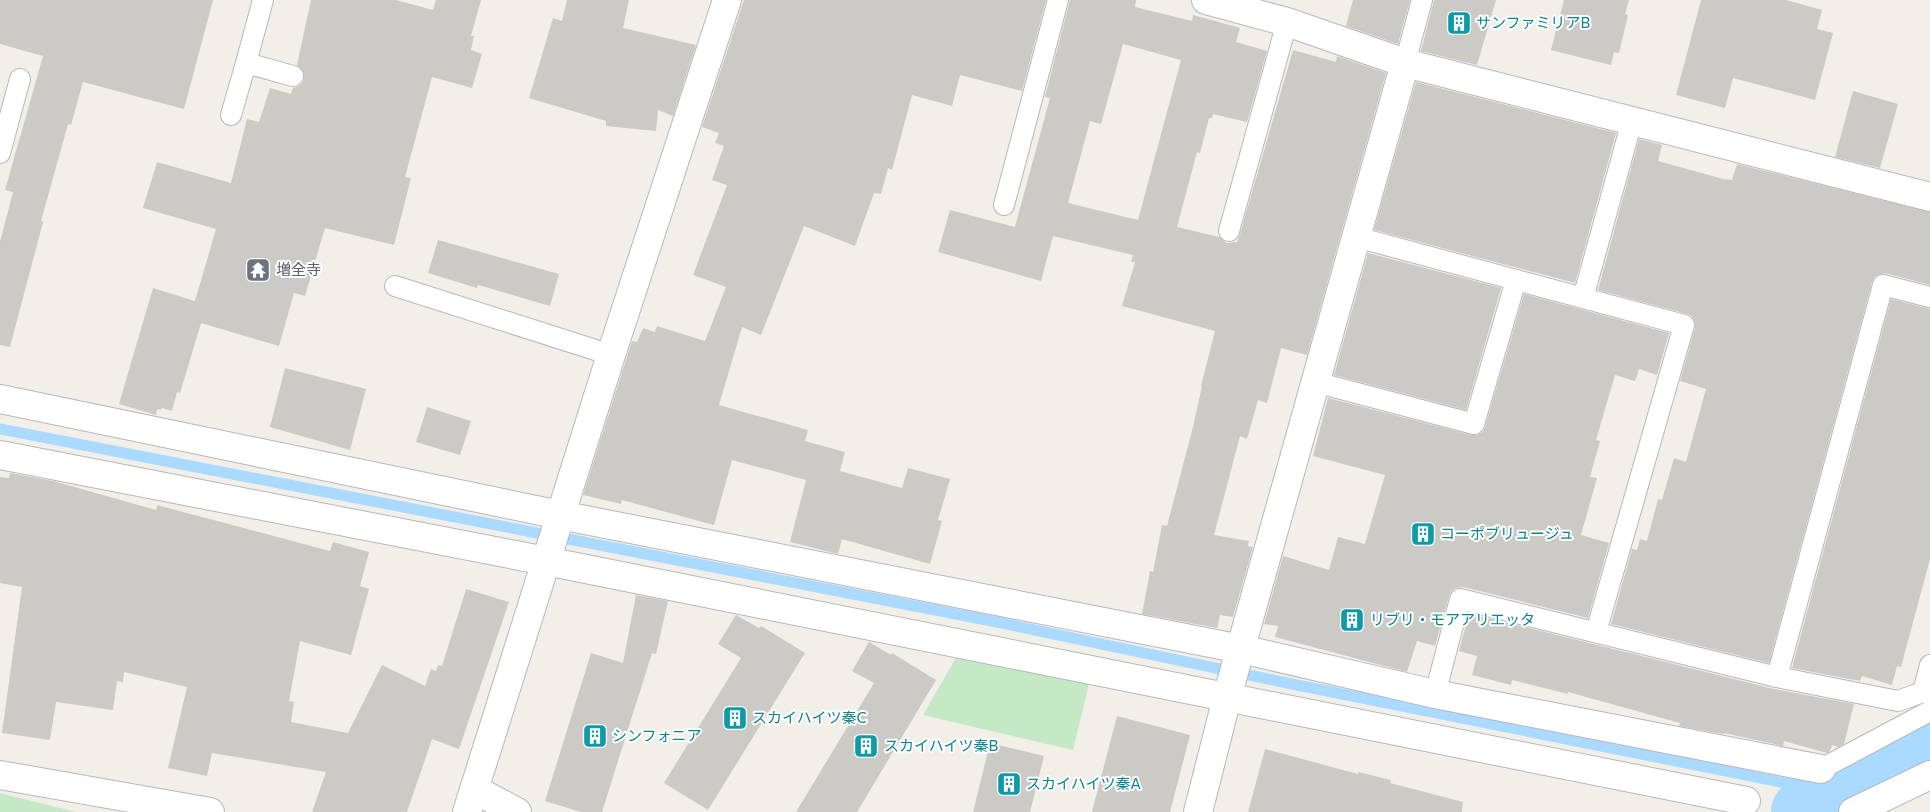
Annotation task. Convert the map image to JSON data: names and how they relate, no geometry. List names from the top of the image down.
{
  "places": {
    "building": [
      "サンファミリアB",
      "コーポブリュージュ",
      "リブリ・モアアリエッタ",
      "スカイハイツ秦C",
      "シンフォニア",
      "スカイハイツ秦B",
      "スカイハイツ秦A"
    ],
    "temple": ["増全寺"]
  }
}
